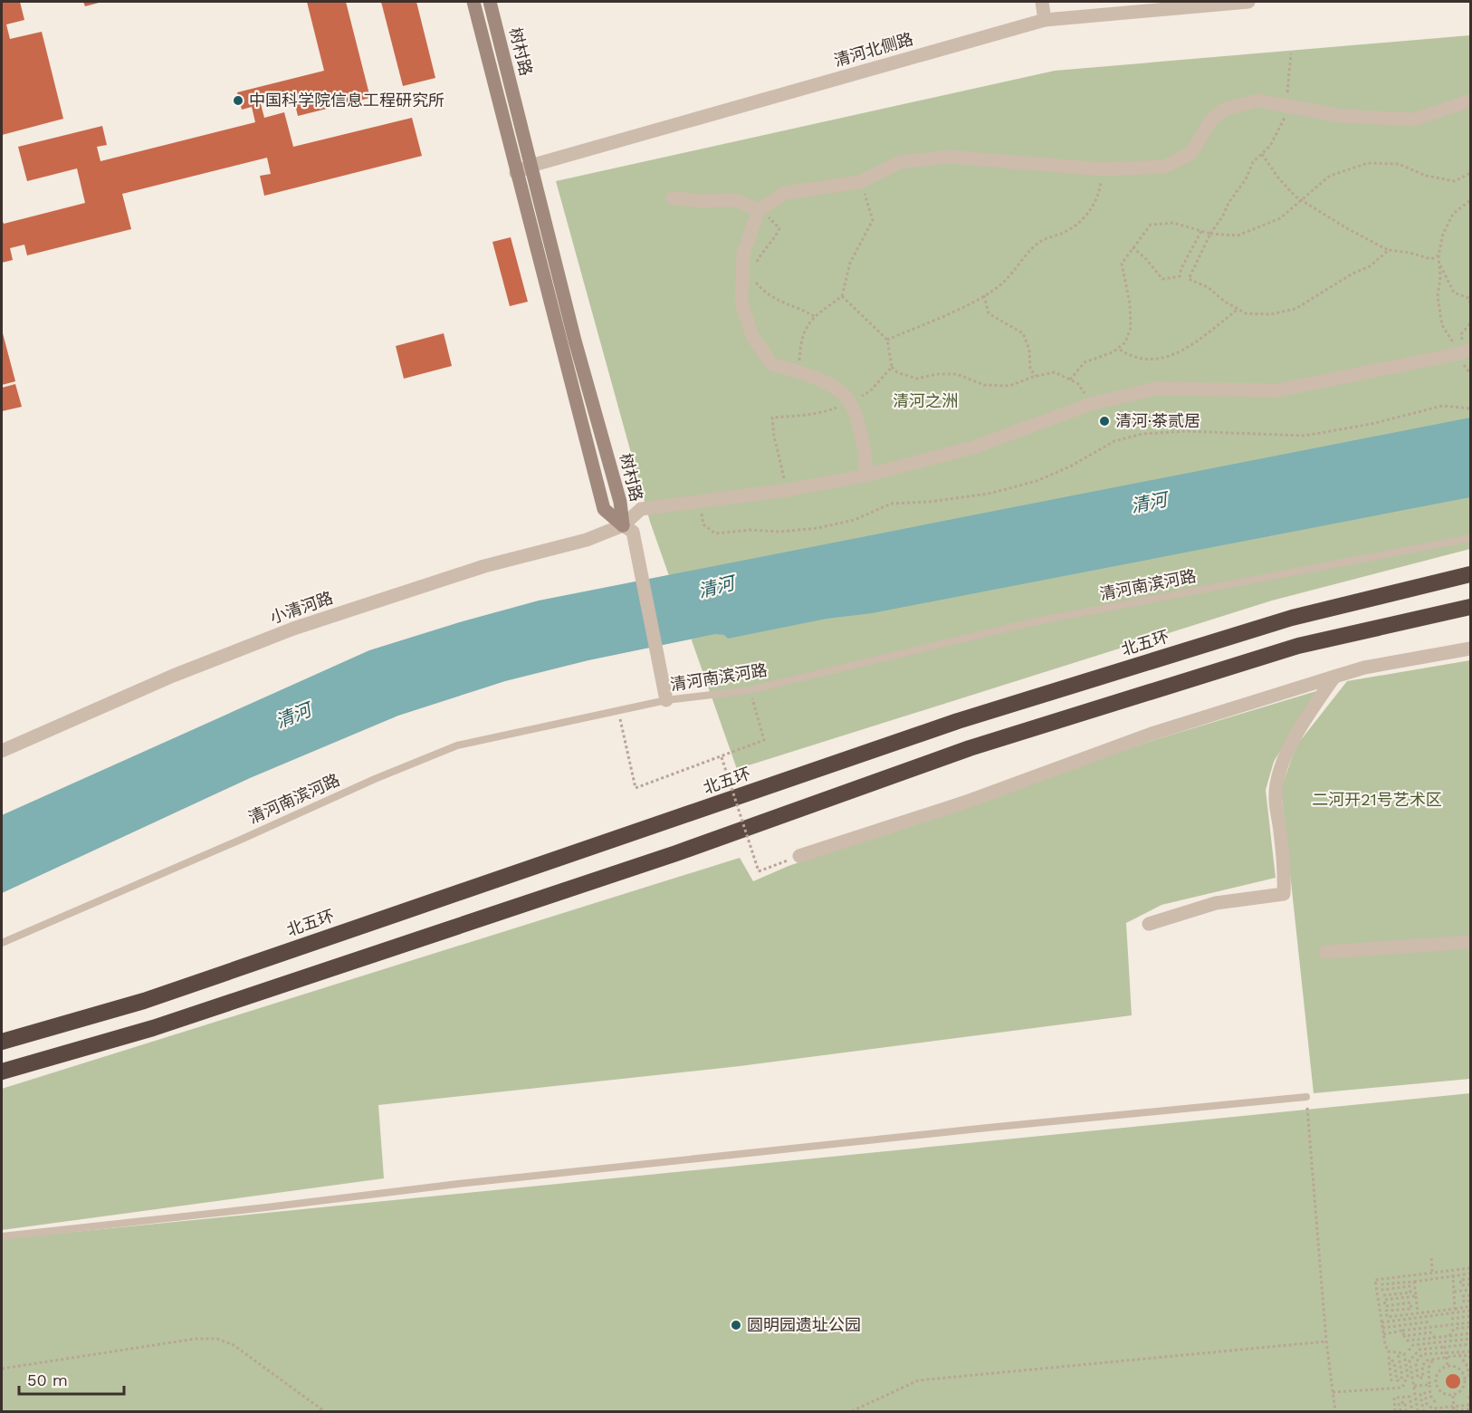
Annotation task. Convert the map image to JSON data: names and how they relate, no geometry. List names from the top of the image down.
{
  "streets": {
    "highway": ["北五环"],
    "main road": ["树村路"],
    "street": ["清河北侧路", "小清河路"],
    "lane": ["清河南滨河路"]
  },
  "crossings": [
    ["清河北侧路", "树村路"],
    ["树村路", "小清河路"]
  ],
  "water": ["清河"],
  "parks": ["清河之洲", "二河开21号艺术区"],
  "places": ["中国科学院信息工程研究所", "清河·茶贰居", "圆明园遗址公园"],
  "scale_bar": "50 m"
}
